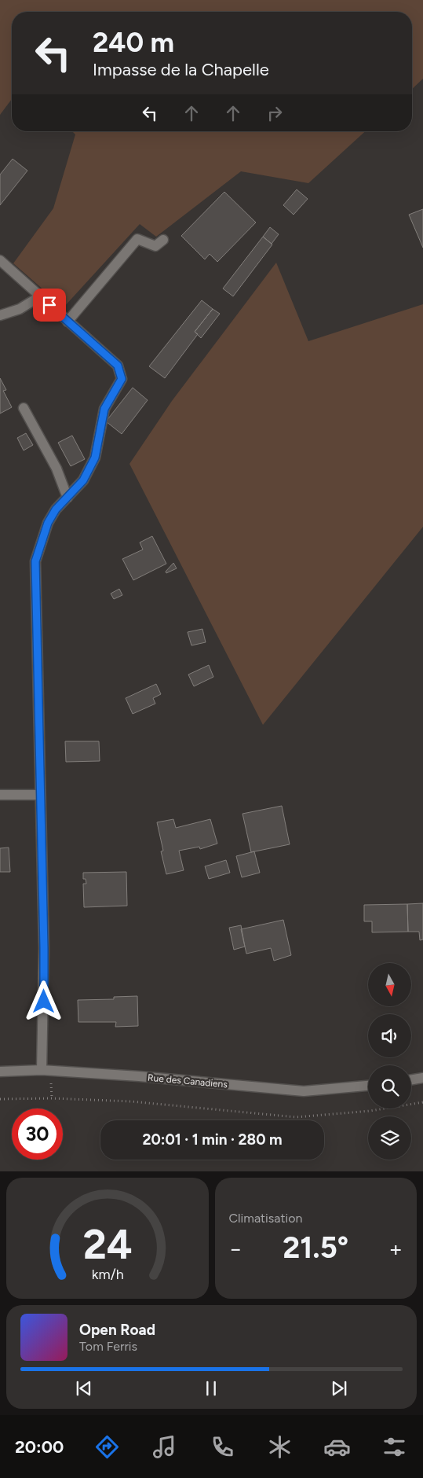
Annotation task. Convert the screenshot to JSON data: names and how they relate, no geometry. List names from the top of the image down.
{
  "streets": {
    "street": ["Rue des Canadiens"]
  },
  "north": "bottom",
  "page": {
    "turn": ["240 m", "Impasse de la Chapelle"],
    "limit": "30",
    "trip": "20:01 · 1 min · 280 m",
    "tile": "Climatisation",
    "heat": ["−", "21.5°", "+"],
    "song": ["Open Road", "Tom Ferris"],
    "tabs": "20:00",
    "gauge": ["24", "km/h"]
  }
}
